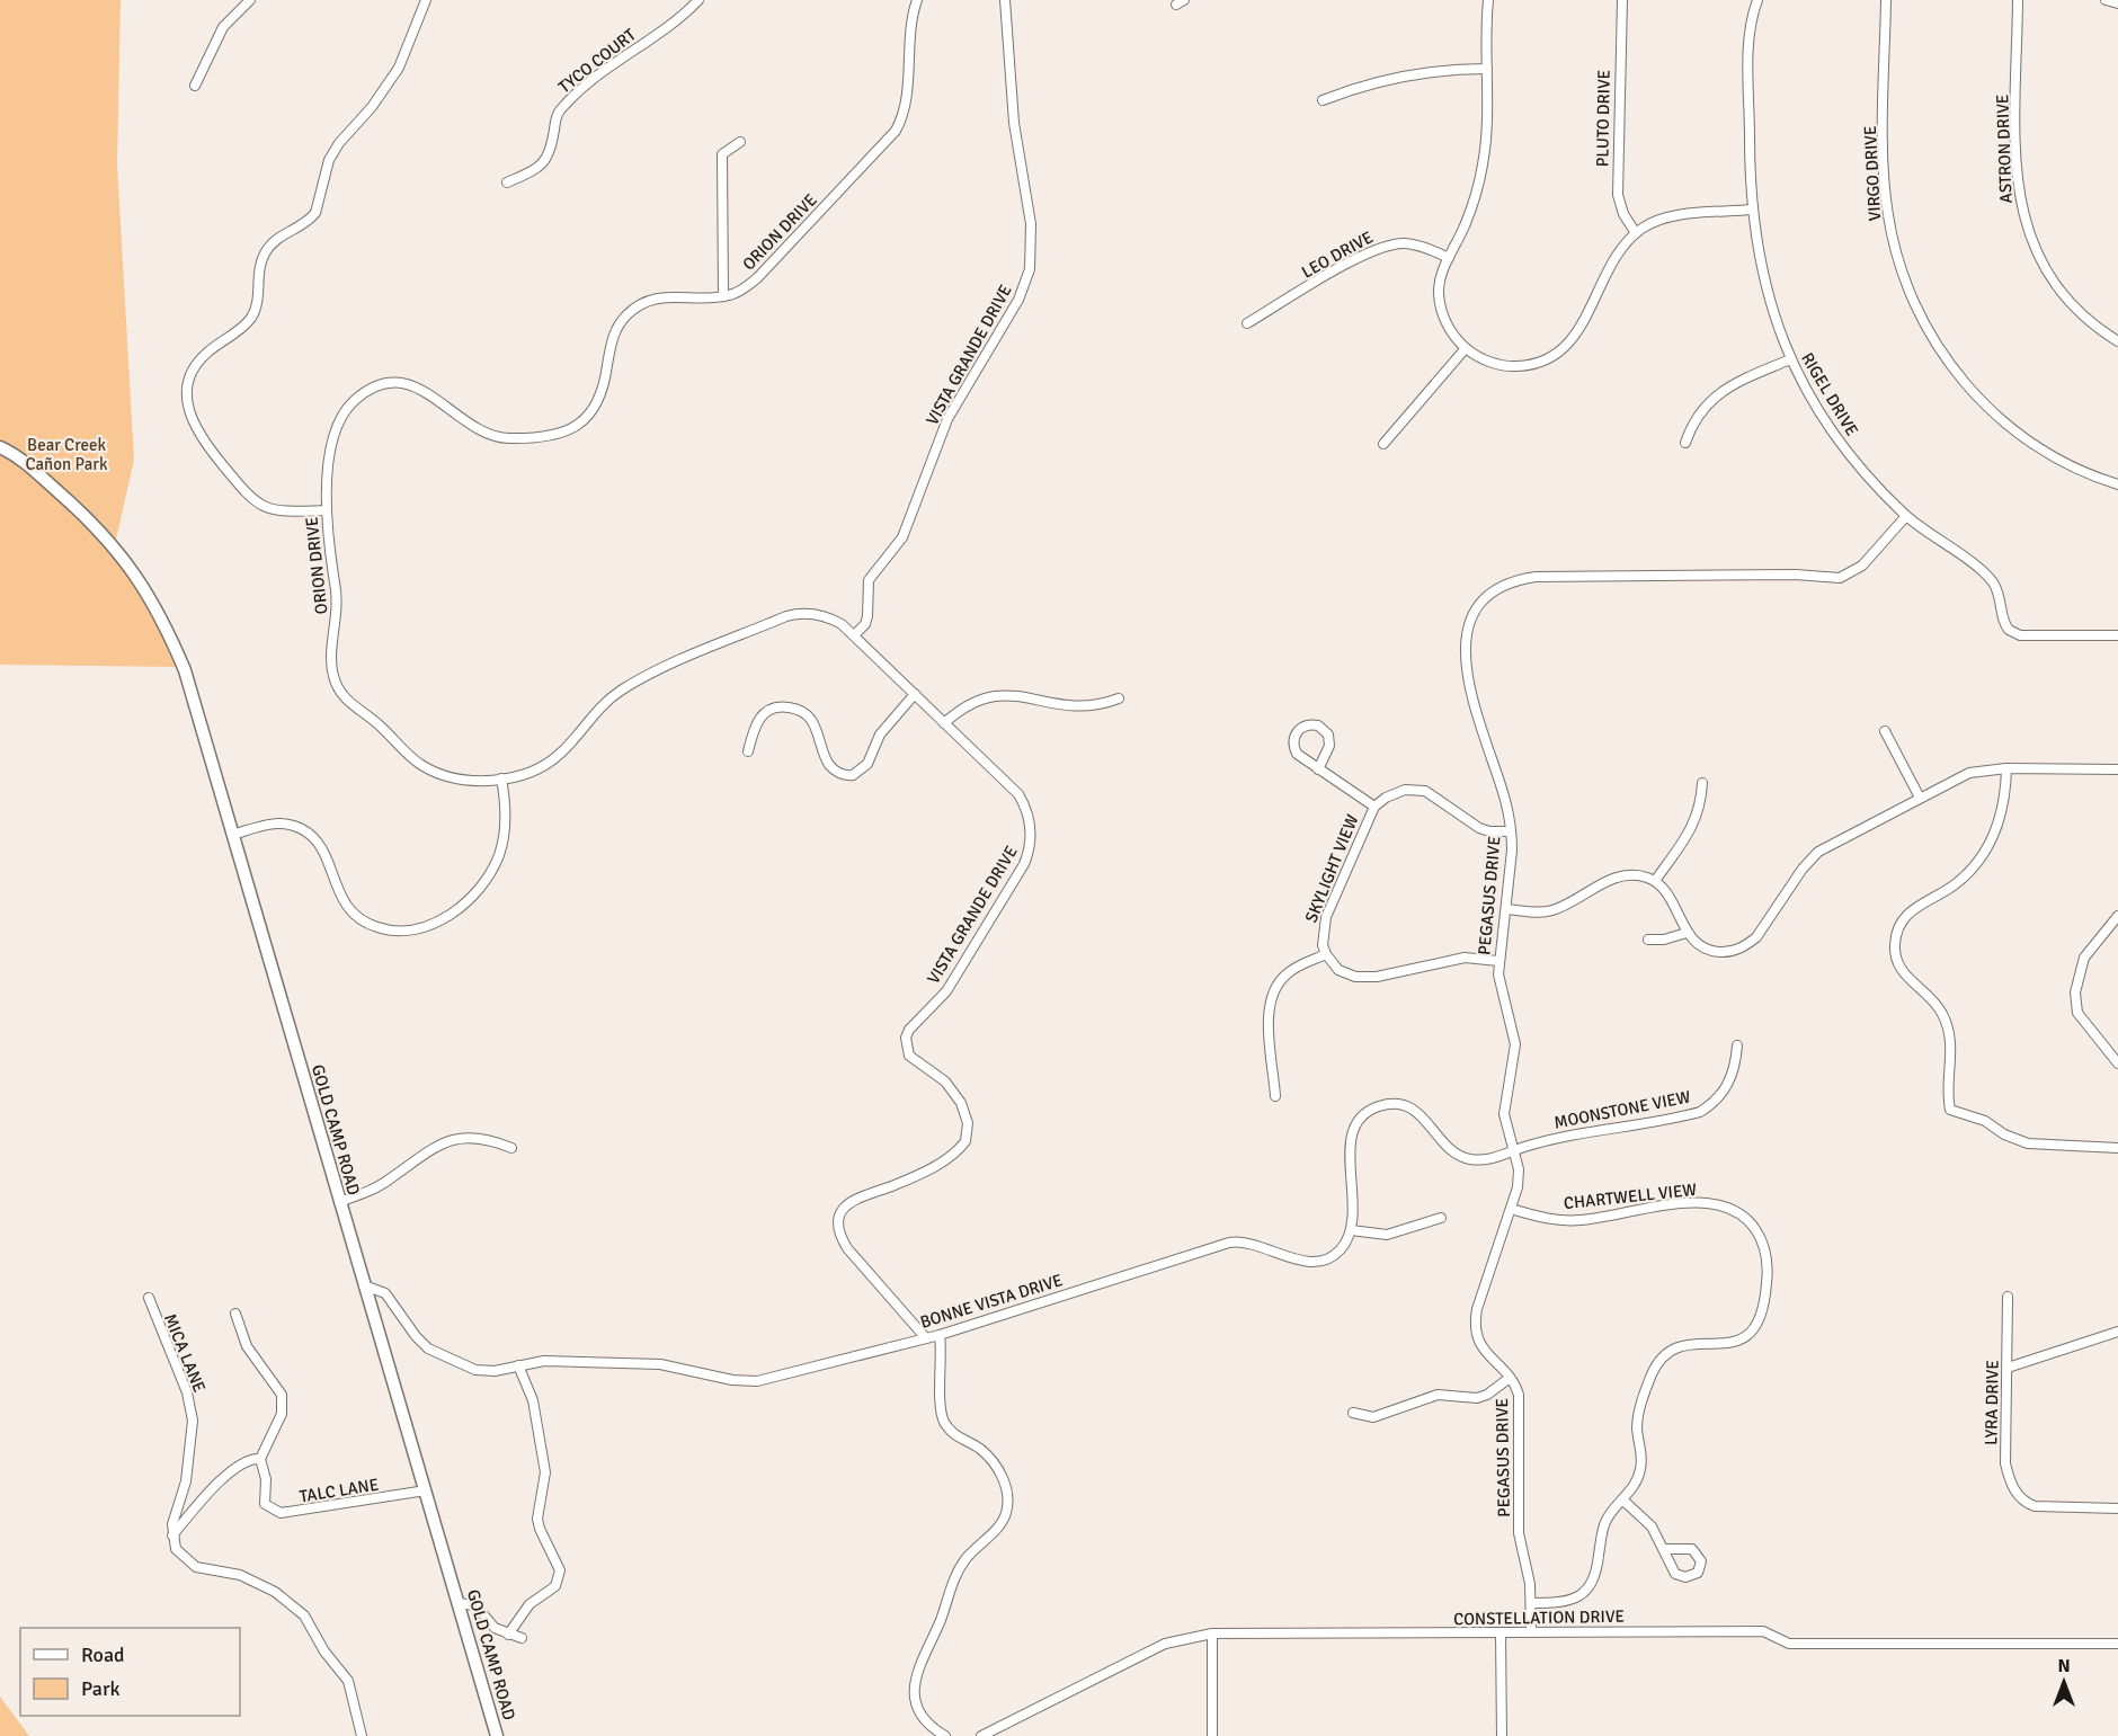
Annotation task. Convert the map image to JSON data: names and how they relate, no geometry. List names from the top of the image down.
{
  "streets": {
    "street": [
      "TYCO COURT",
      "PLUTO DRIVE",
      "ASTRON DRIVE",
      "VIRGO DRIVE",
      "ORION DRIVE",
      "LEO DRIVE",
      "VISTA GRANDE DRIVE",
      "RIGEL DRIVE",
      "SKYLIGHT VIEW",
      "PEGASUS DRIVE",
      "MOONSTONE VIEW",
      "GOLD CAMP ROAD",
      "CHARTWELL VIEW",
      "BONNE VISTA DRIVE",
      "MICA LANE",
      "LYRA DRIVE",
      "TALC LANE",
      "CONSTELLATION DRIVE"
    ]
  },
  "crossings": [
    ["ORION DRIVE", "VISTA GRANDE DRIVE"],
    ["VISTA GRANDE DRIVE", "BONNE VISTA DRIVE"],
    ["RIGEL DRIVE", "PEGASUS DRIVE"],
    ["SKYLIGHT VIEW", "PEGASUS DRIVE"],
    ["PEGASUS DRIVE", "MOONSTONE VIEW"],
    ["PEGASUS DRIVE", "CHARTWELL VIEW"],
    ["PEGASUS DRIVE", "CONSTELLATION DRIVE"],
    ["GOLD CAMP ROAD", "BONNE VISTA DRIVE"],
    ["GOLD CAMP ROAD", "TALC LANE"]
  ],
  "parks": ["Bear Creek Cañon Park"],
  "legend": ["Road", "Park"],
  "north": "top"
}
